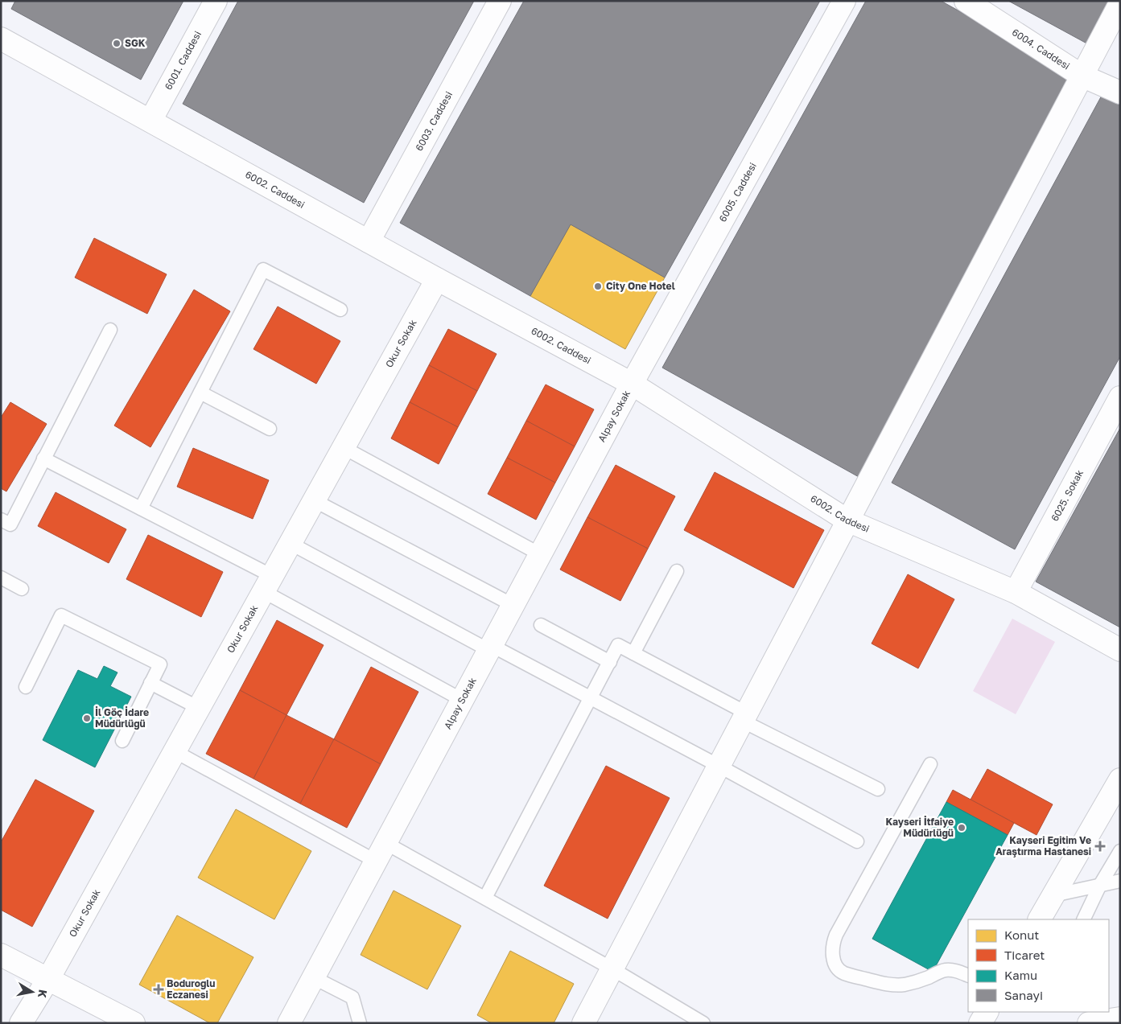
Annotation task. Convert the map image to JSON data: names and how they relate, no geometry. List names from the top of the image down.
{
  "streets": {
    "street": [
      "6004. Caddesi",
      "6001. Caddesi",
      "6003. Caddesi",
      "6002. Caddesi",
      "6005. Caddesi",
      "Okur Sokak",
      "Alpay Sokak",
      "6025. Sokak"
    ]
  },
  "crossings": [
    ["6001. Caddesi", "6002. Caddesi"],
    ["6003. Caddesi", "6002. Caddesi"],
    ["6002. Caddesi", "6005. Caddesi"],
    ["6002. Caddesi", "Okur Sokak"],
    ["6002. Caddesi", "Alpay Sokak"],
    ["6002. Caddesi", "6025. Sokak"],
    ["6005. Caddesi", "Alpay Sokak"]
  ],
  "places": {
    "other": [
      "SGK",
      "City One Hotel",
      "İl Göç İdare Müdürlüğü",
      "Kayseri İtfaiye Müdürlüğü"
    ],
    "health": ["Kayseri Eğitim Ve Araştırma Hastanesi", "Boduroğlu Eczanesi"]
  },
  "legend": [
    "Konut",
    "Ticaret",
    "Kamu",
    "Sanayi"
  ],
  "north": "right"
}
